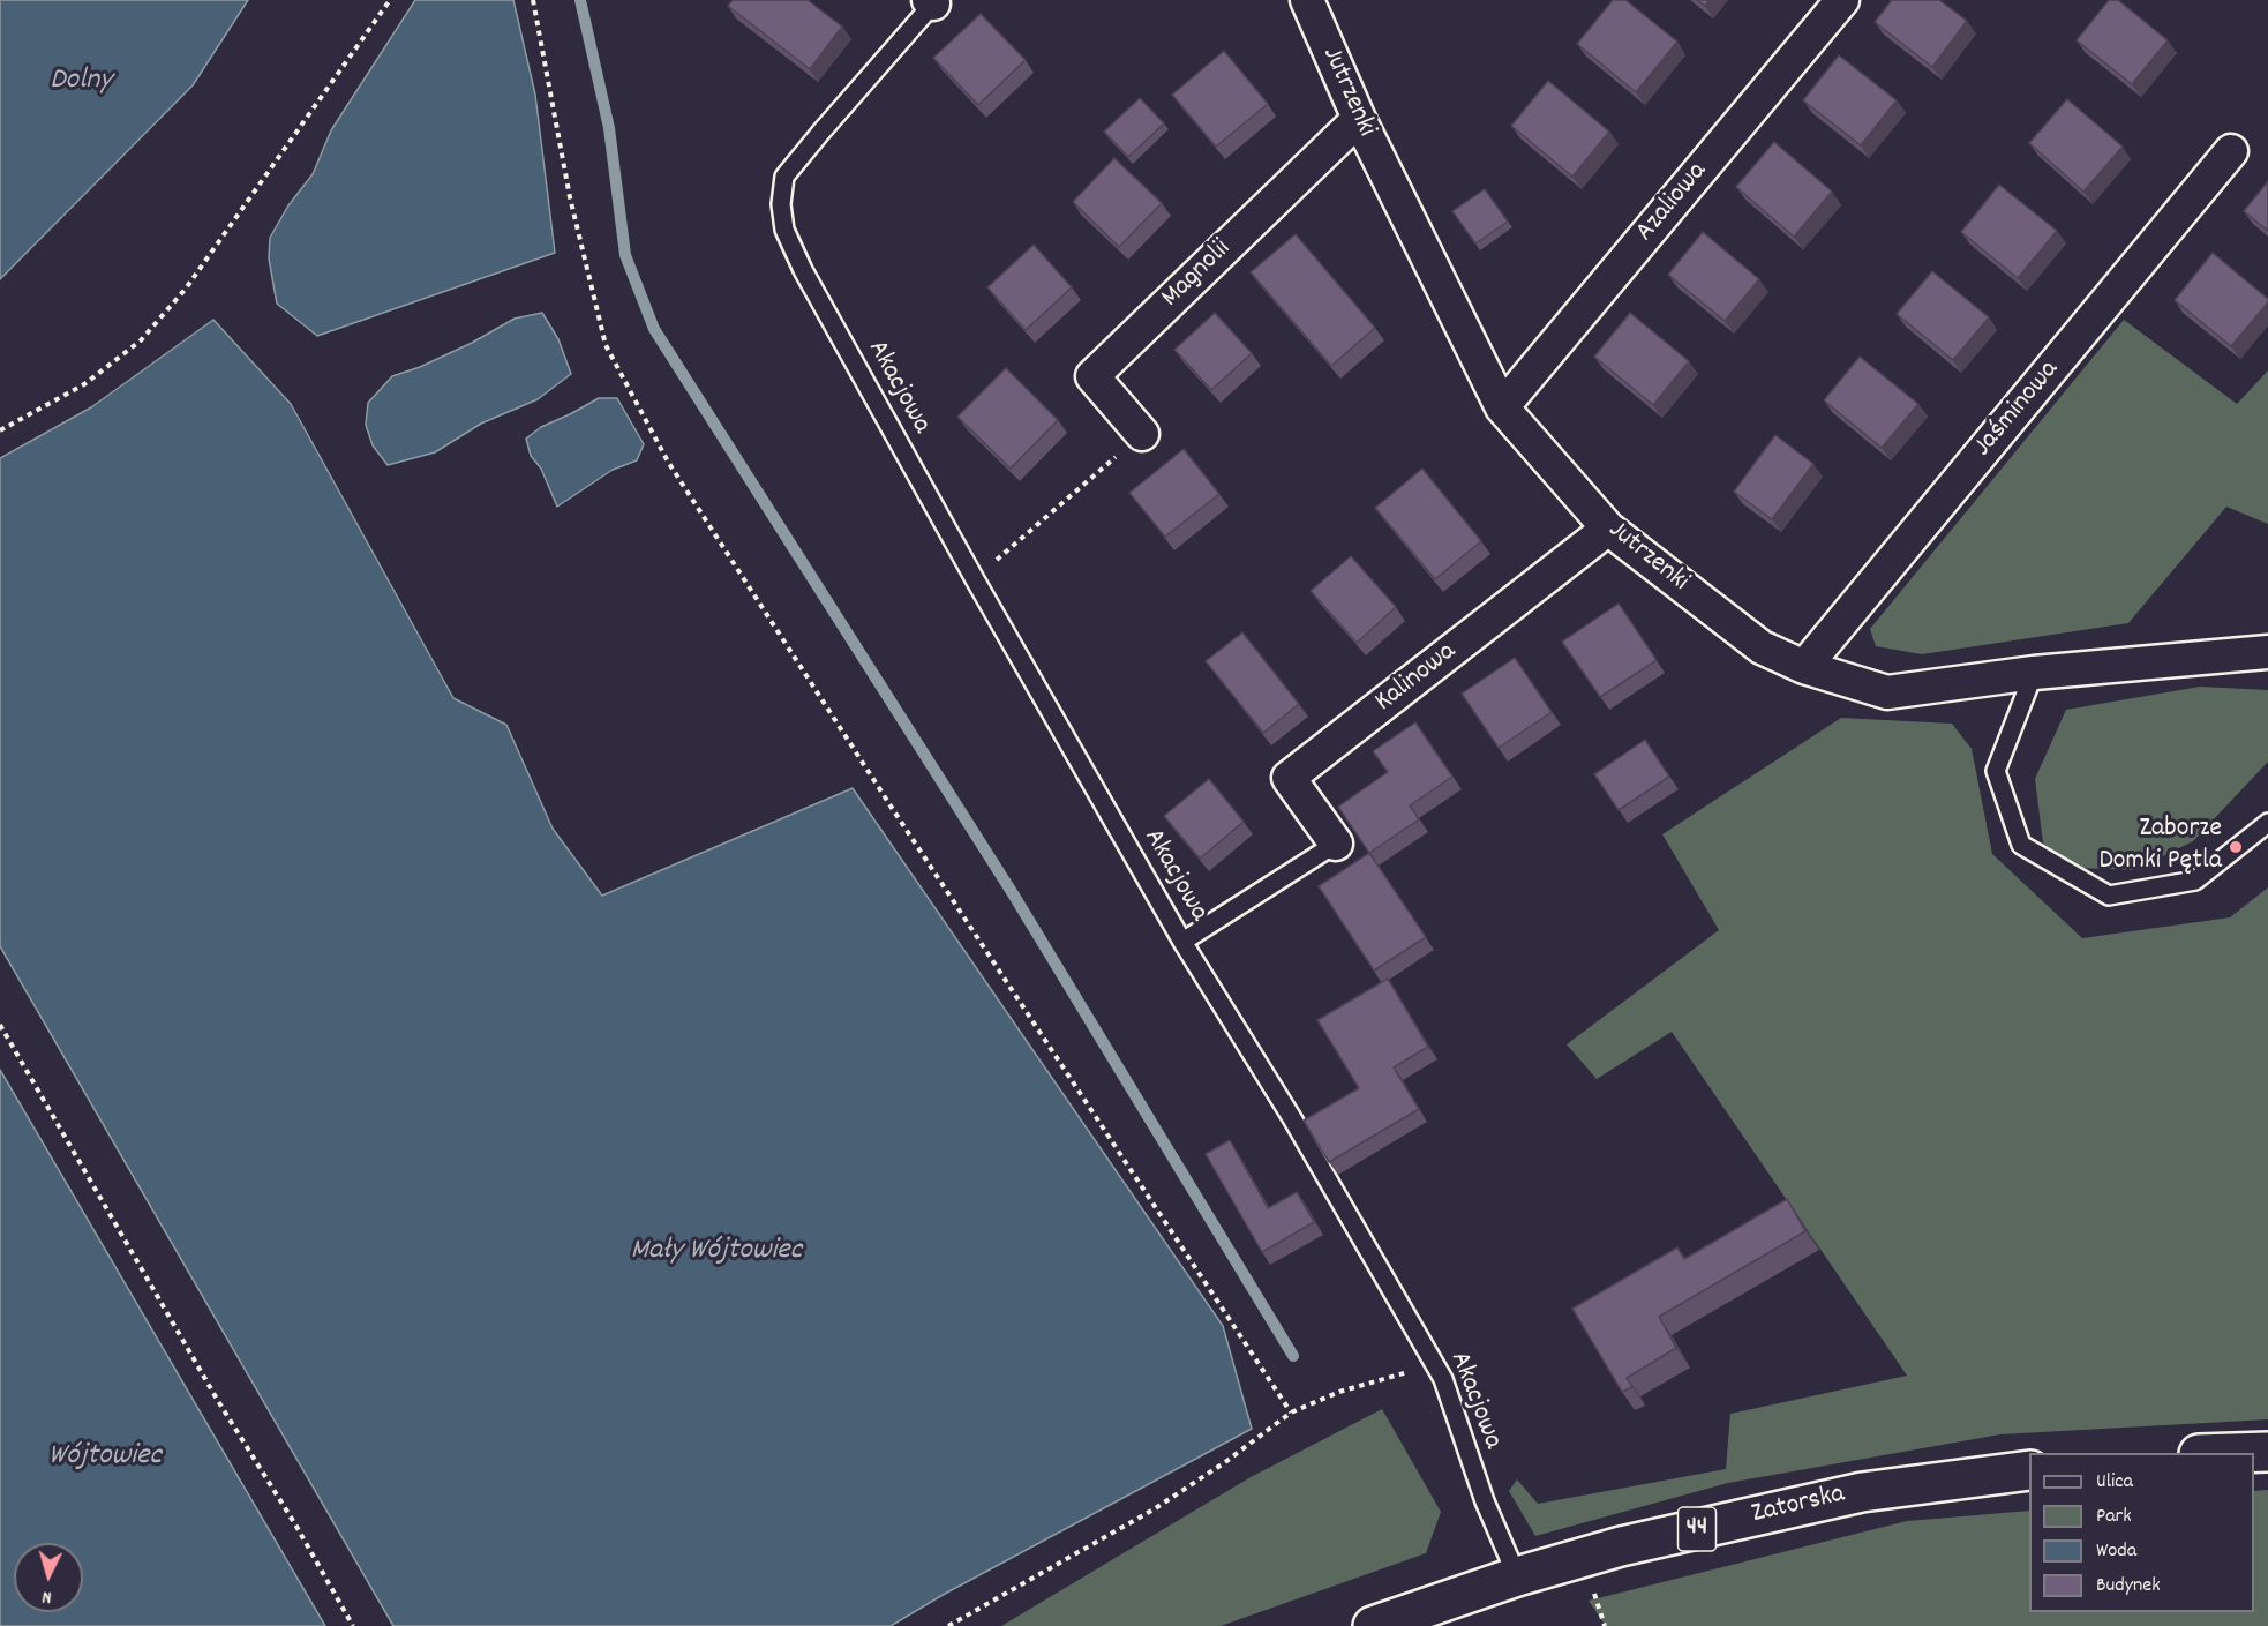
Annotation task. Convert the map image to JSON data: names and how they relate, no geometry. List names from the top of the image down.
{
  "streets": {
    "main road": ["Zatorska", "44"],
    "street": [
      "Jutrzenki",
      "Azaliowa",
      "Magnolii",
      "Jaśminowa",
      "Kalinowa"
    ],
    "lane": ["Akacjowa"]
  },
  "crossings": [
    ["Jutrzenki", "Azaliowa"],
    ["Jutrzenki", "Magnolii"],
    ["Jutrzenki", "Jaśminowa"],
    ["Jutrzenki", "Kalinowa"],
    ["Akacjowa", "Zatorska"]
  ],
  "water": ["Dolny", "Mały Wójtowiec", "Wójtowiec"],
  "places": ["Zaborze Domki Pętla"],
  "legend": [
    "Ulica",
    "Park",
    "Woda",
    "Budynek"
  ],
  "north": "bottom"
}
